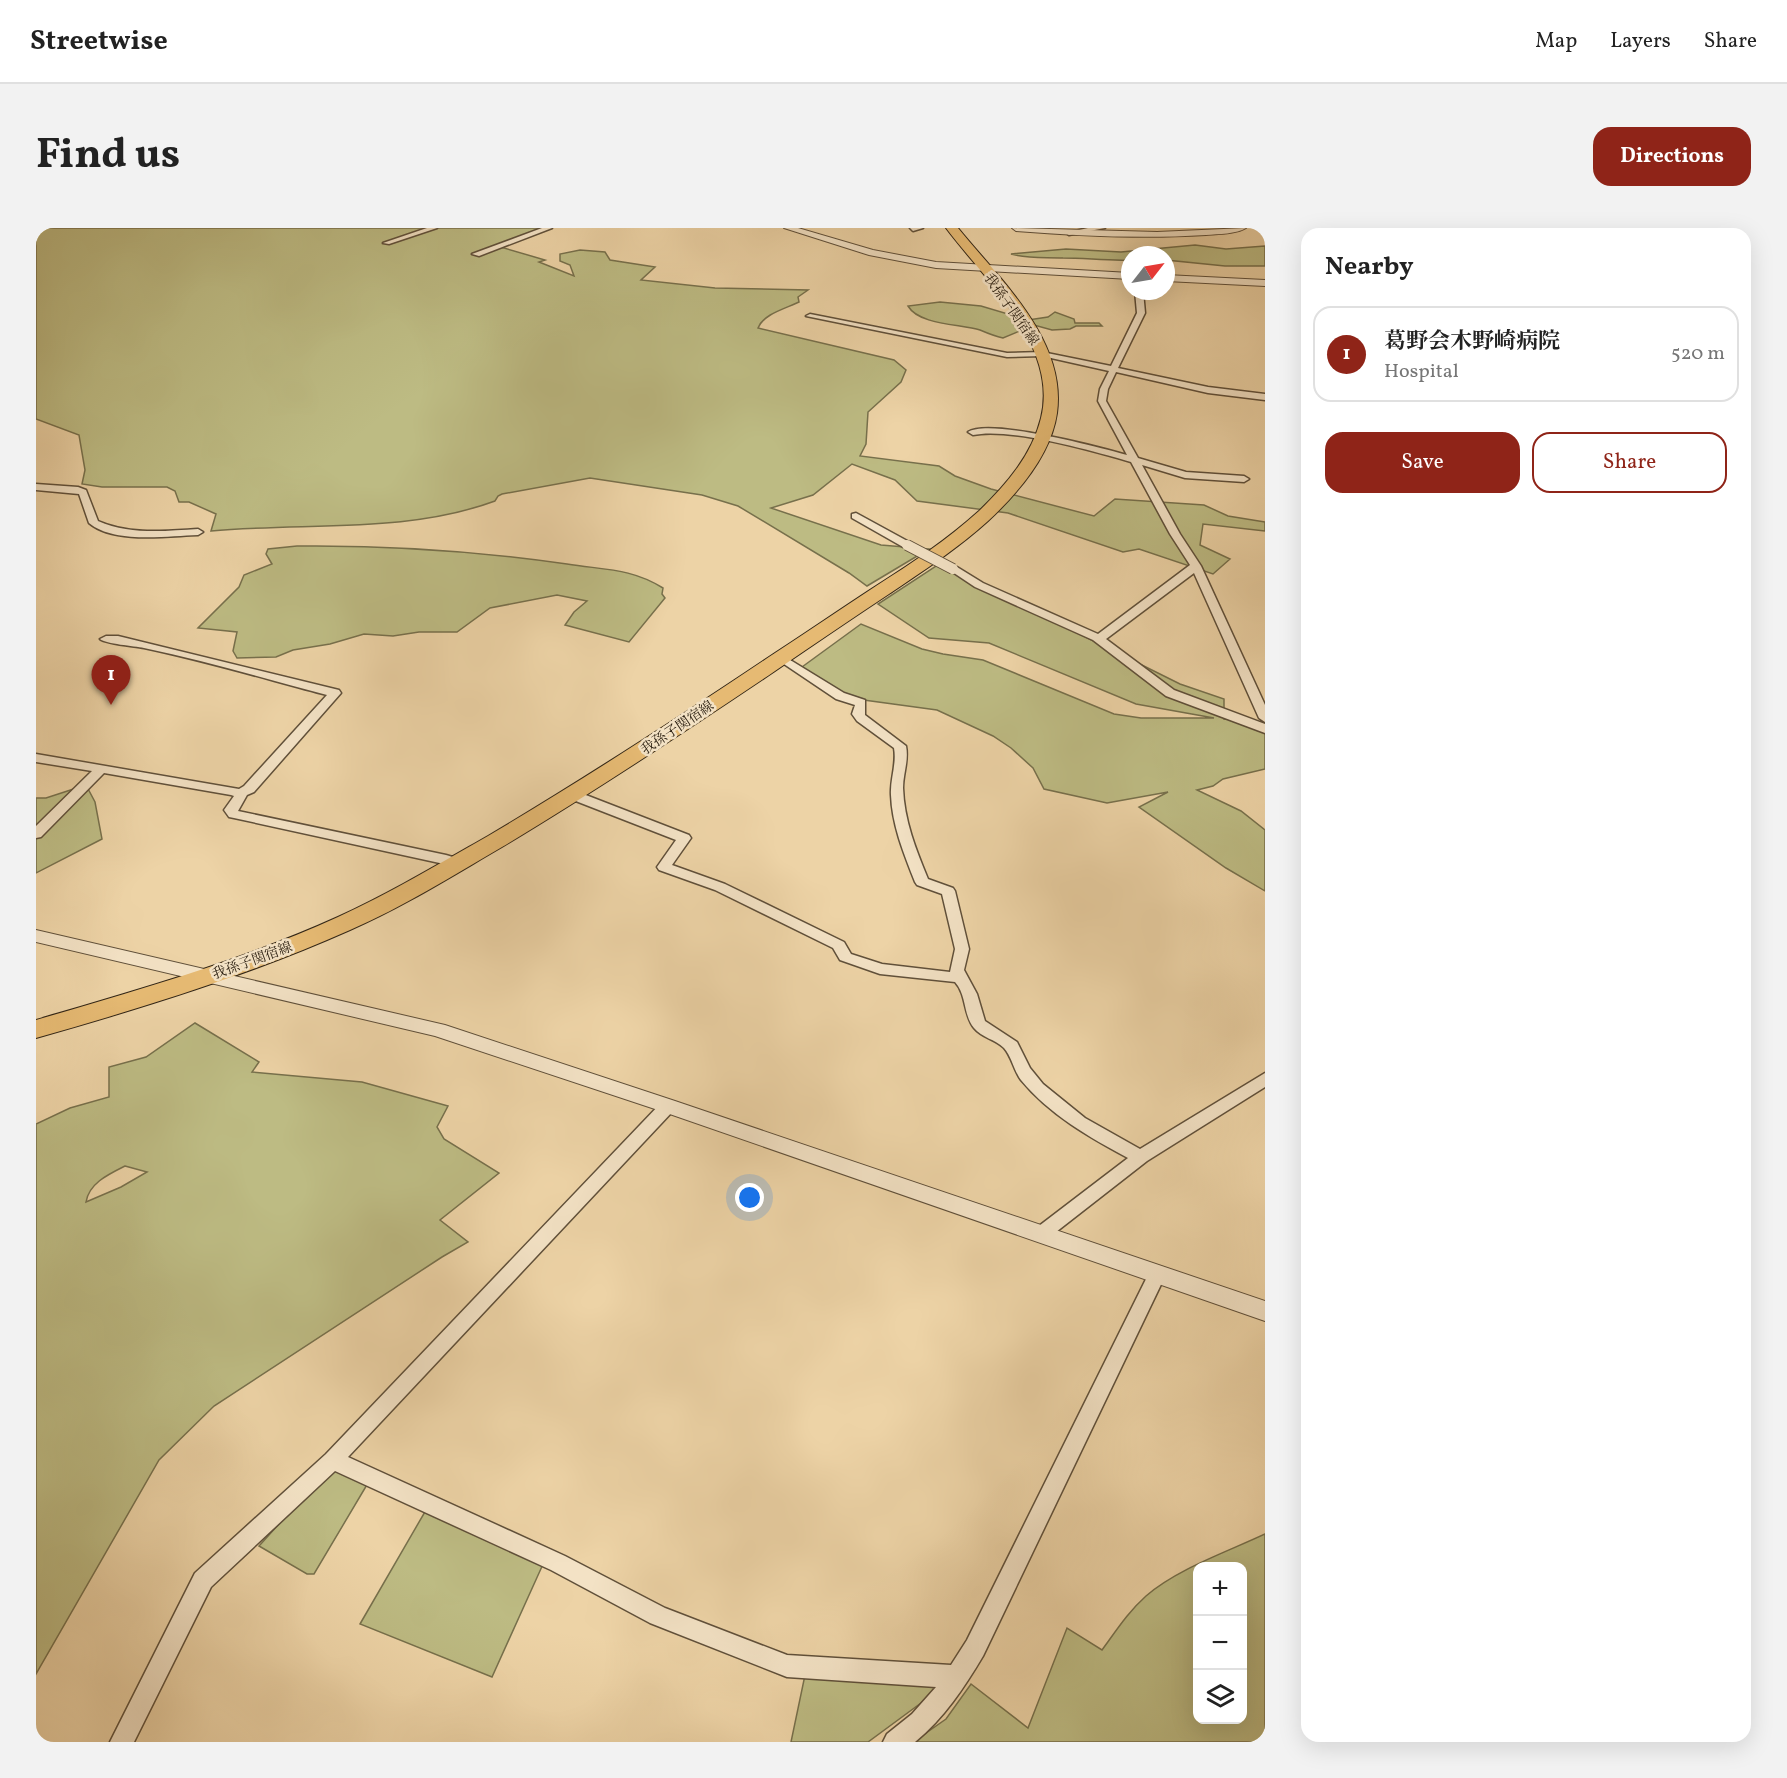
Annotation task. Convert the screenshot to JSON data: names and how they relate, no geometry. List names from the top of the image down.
{
  "streets": {
    "main road": ["我孫子関宿線"]
  },
  "north": "top right",
  "page": {
    "header": "Streetwise",
    "nav": ["Map", "Layers", "Share"],
    "title": "Find us",
    "buttons": [
      "Directions",
      ["Save", "Share"]
    ],
    "heading": "Nearby",
    "list": [
      {
        "mark": "1",
        "name": "葛野会木野崎病院",
        "note": "Hospital",
        "value": "520 m"
      }
    ],
    "pins": "1",
    "map_buttons": ["+", "−"]
  }
}
